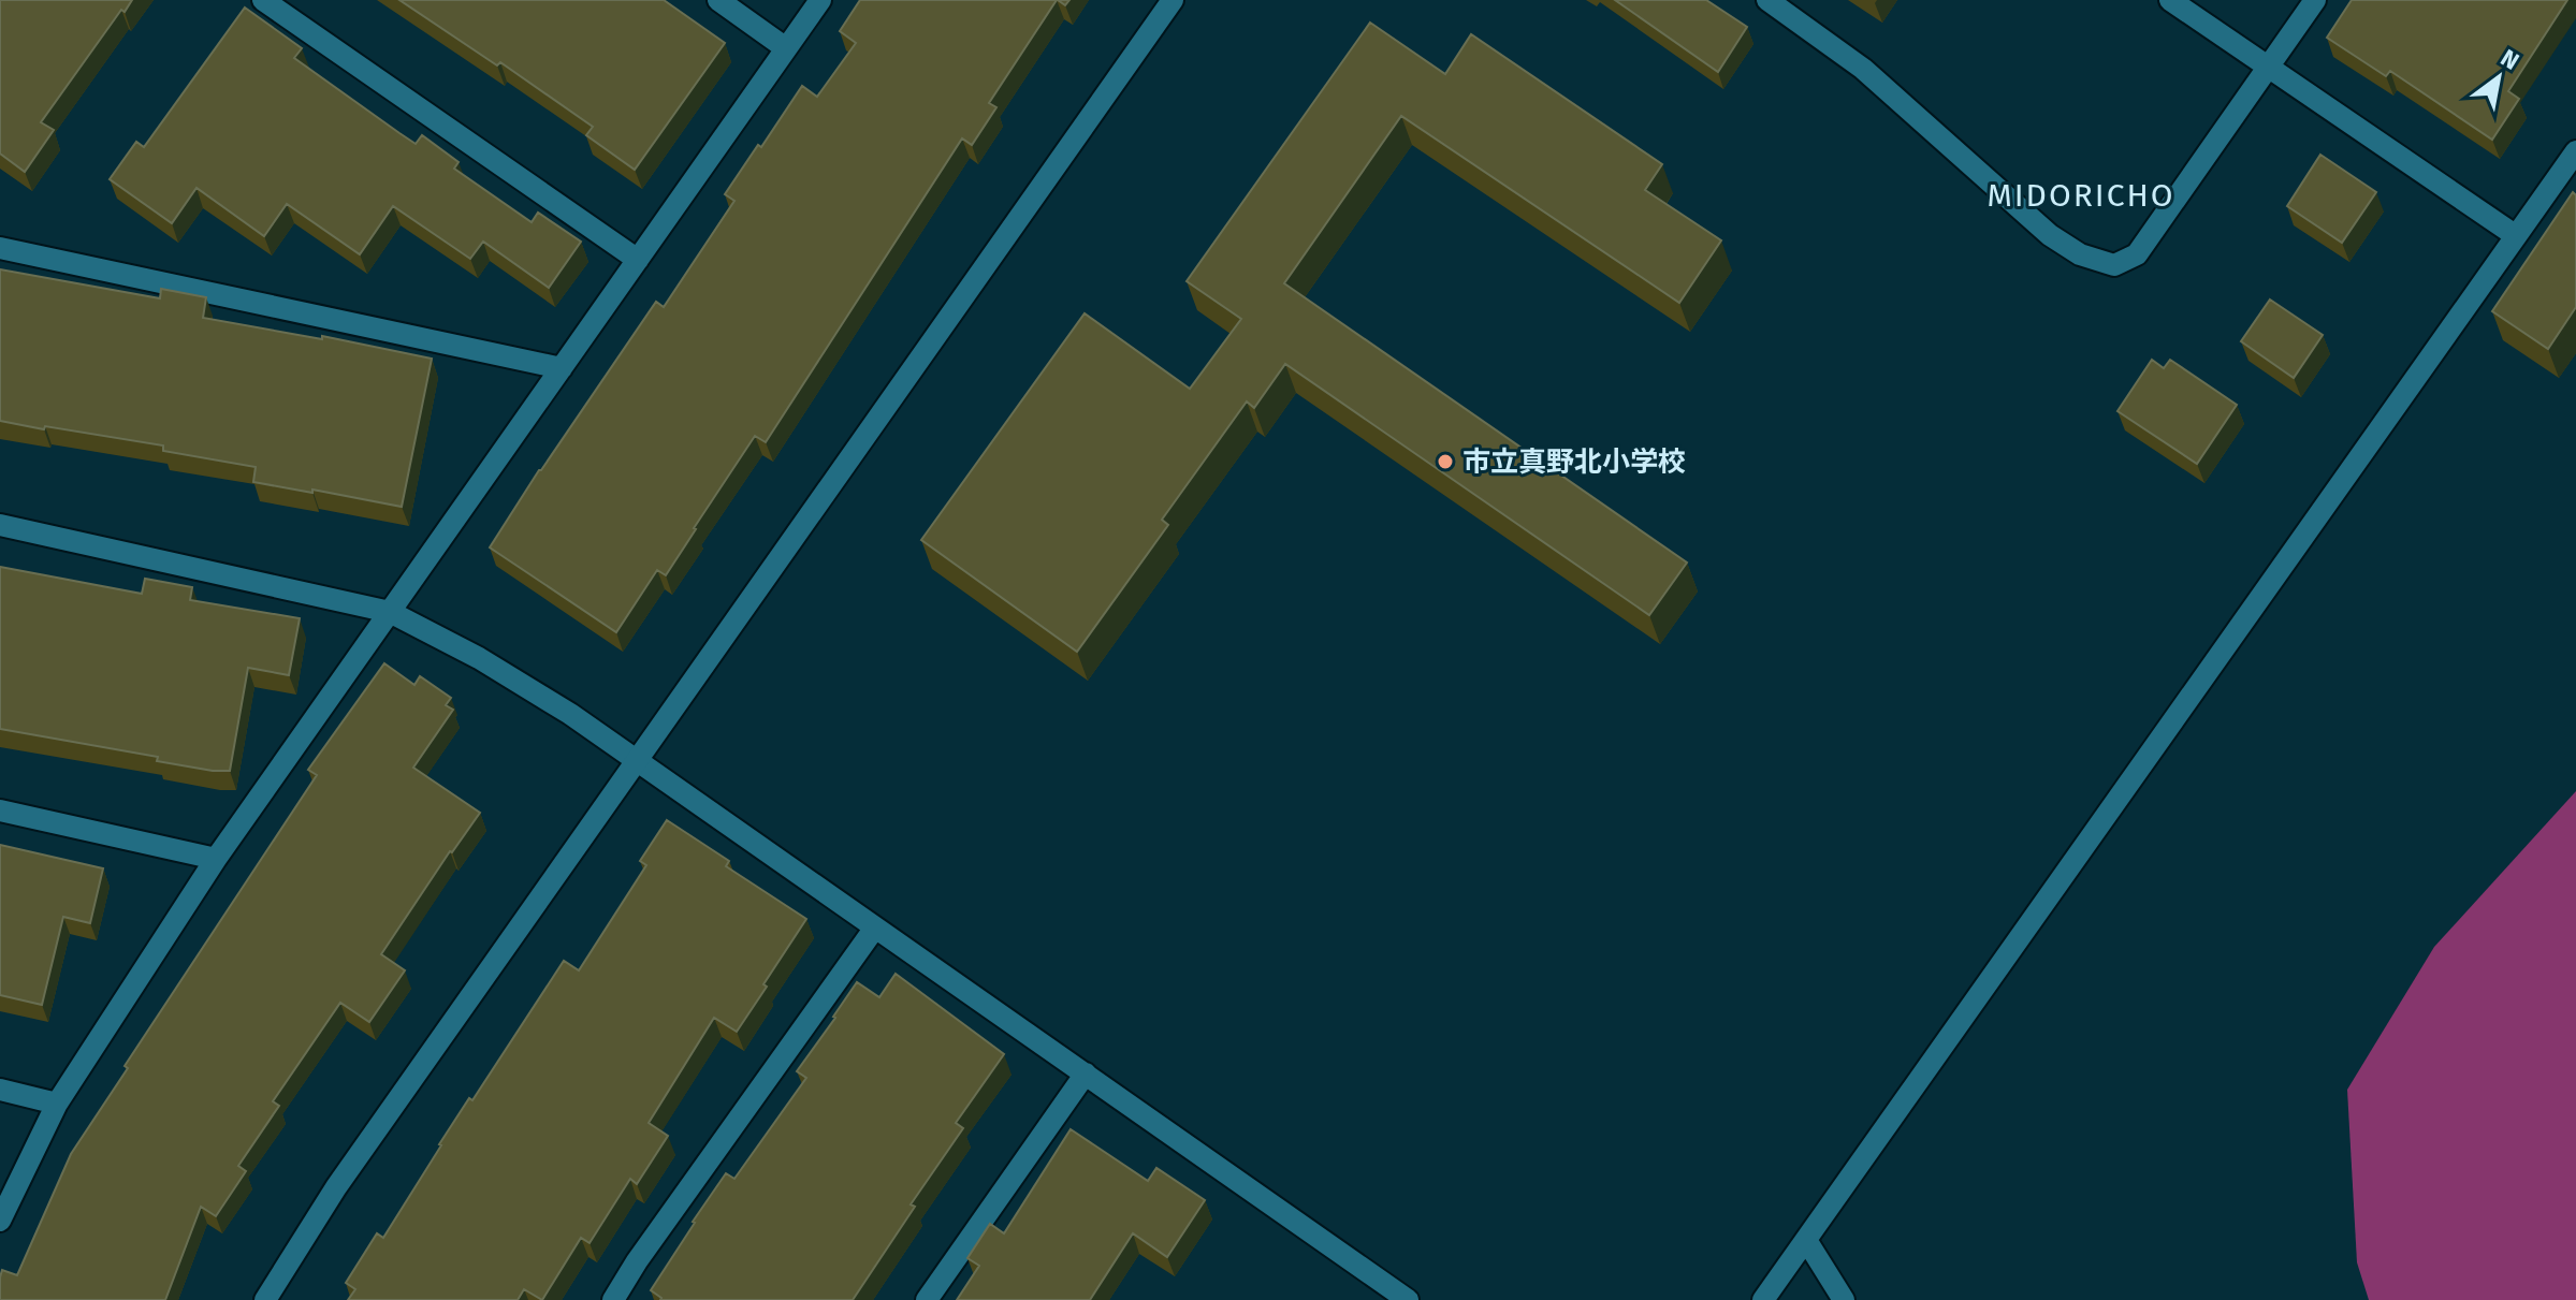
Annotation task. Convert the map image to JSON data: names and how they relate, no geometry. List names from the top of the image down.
{
  "districts": ["MIDORICHO"],
  "places": ["市立真野北小学校"],
  "north": "top right"
}
